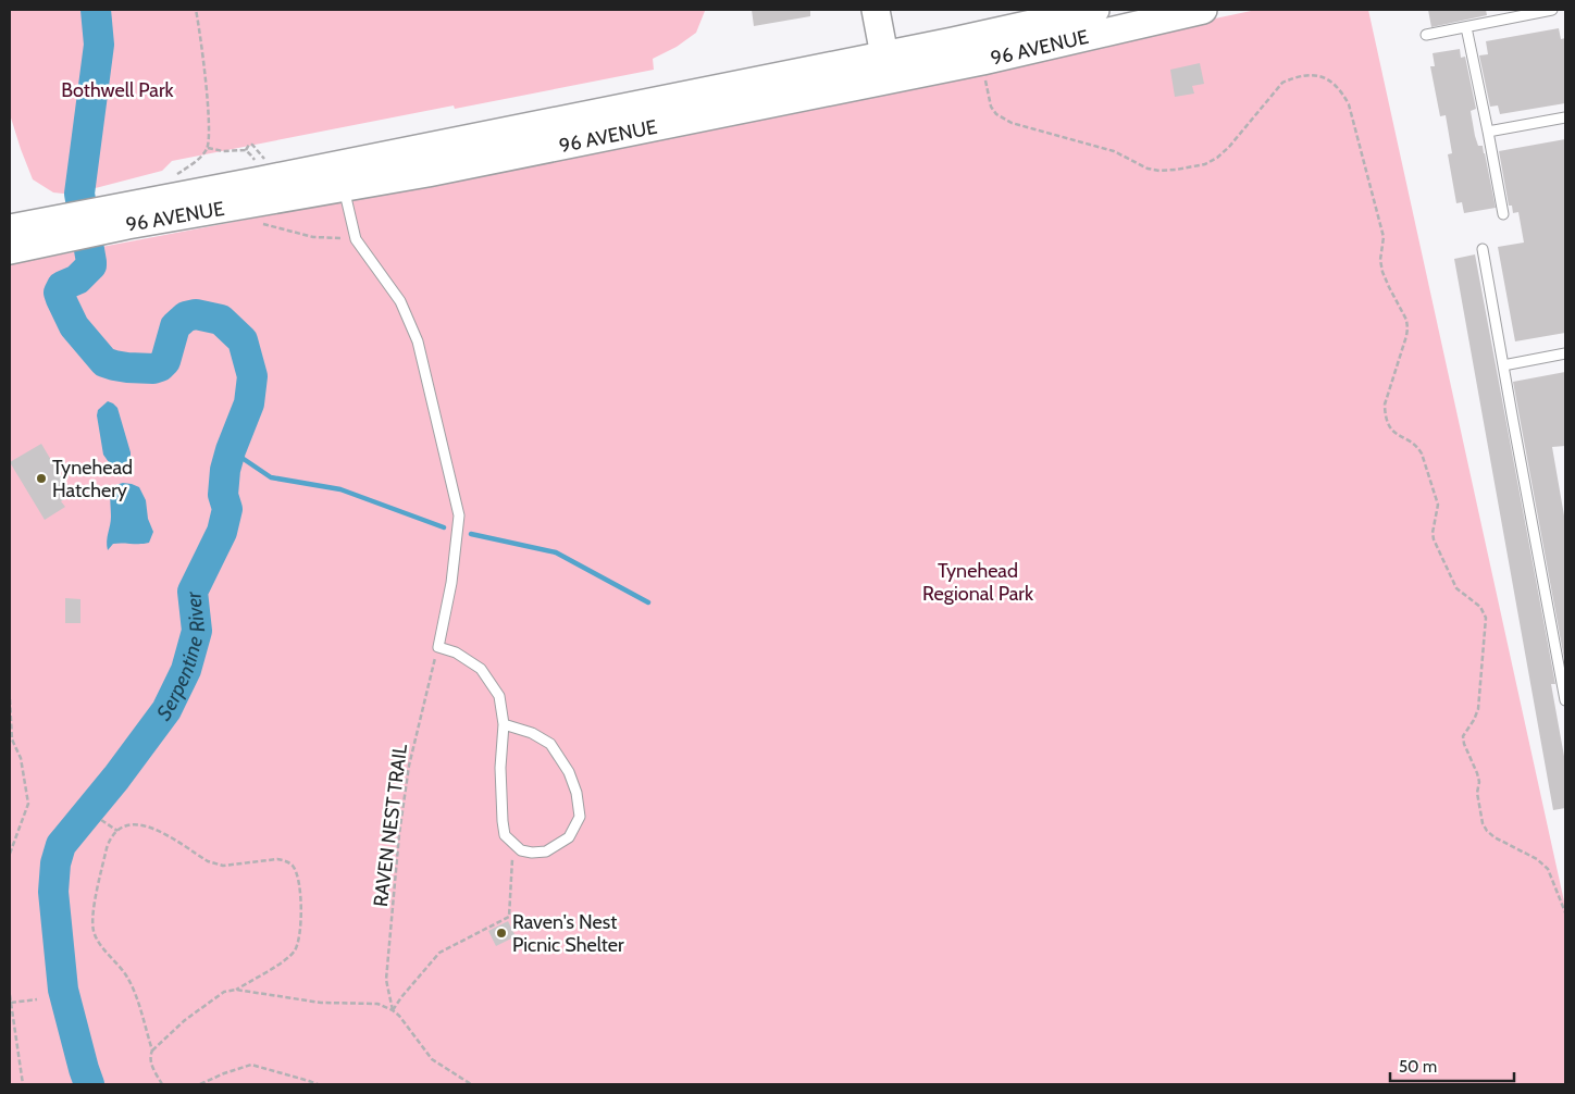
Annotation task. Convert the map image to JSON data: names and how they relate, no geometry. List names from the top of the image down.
{
  "streets": {
    "main road": ["96 AVENUE"],
    "path": ["RAVEN NEST TRAIL"]
  },
  "water": ["Serpentine River"],
  "parks": ["Bothwell Park", "Tynehead Regional Park"],
  "places": ["Tynehead Hatchery", "Raven's Nest Picnic Shelter"],
  "scale_bar": "50 m"
}
